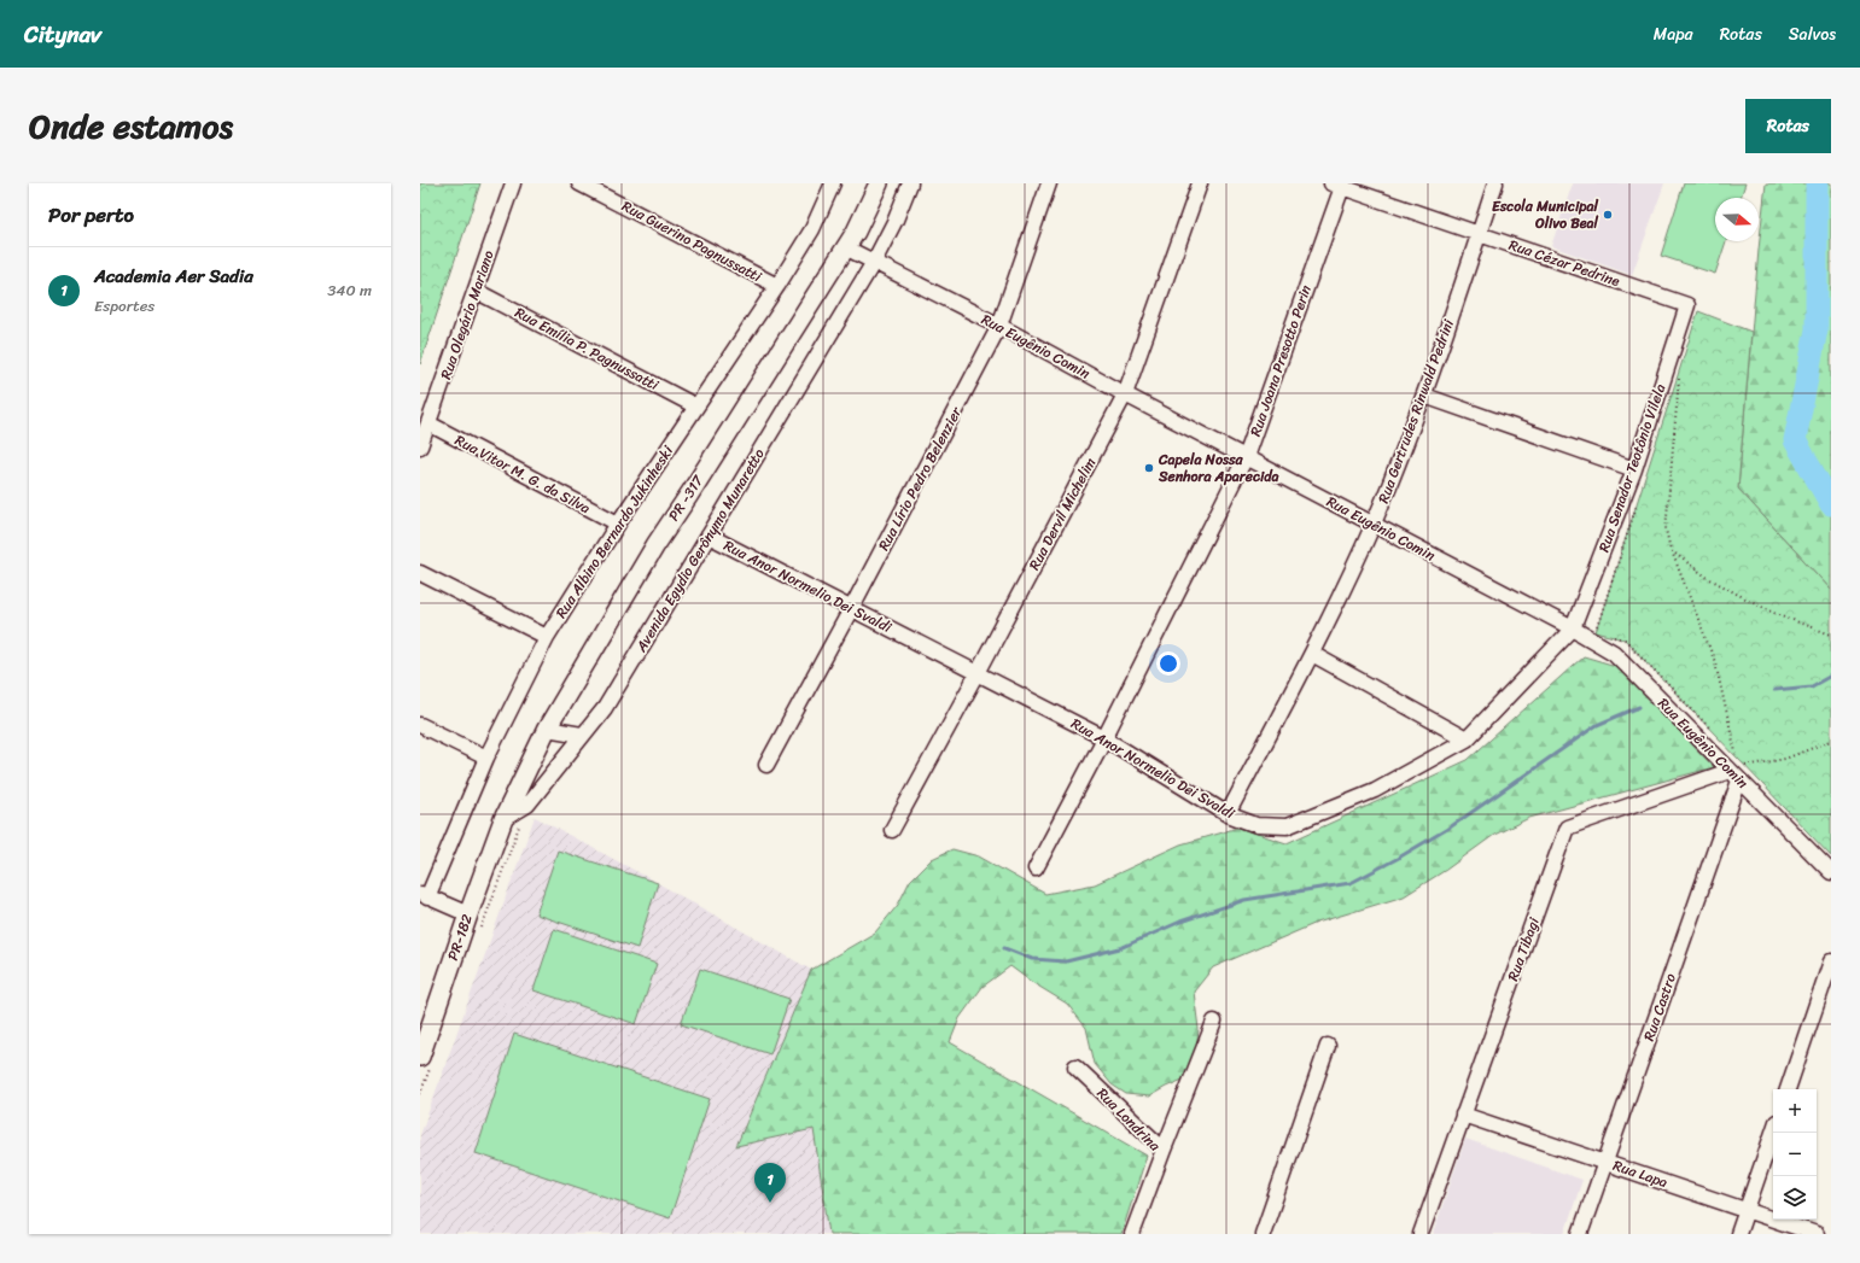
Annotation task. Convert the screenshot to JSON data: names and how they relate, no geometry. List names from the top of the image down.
{
  "streets": {
    "main road": ["PR -317", "PR-182"],
    "street": [
      "Rua Guerino Pagnussatti",
      "Rua Cézar Pedrine",
      "Rua Olegário Mariano",
      "Rua Eugênio Comin",
      "Rua Emília P. Pagnussatti",
      "Rua Joana Presotto Perin",
      "Rua Gertrudes Rinwald Pedrini",
      "Rua Senador Teotônio Vilela",
      "Rua Vitor M. G. da Silva",
      "Rua Lírio Pedro Belenzier",
      "Rua Dervil Michelim",
      "Rua Albino Bernardo Jukinheski",
      "Avenida Egydio Gerônymo Munaretto",
      "Rua Anor Normelio Dei Svaldi",
      "Rua Tibagi",
      "Rua Castro",
      "Rua Londrina",
      "Rua Lapa"
    ]
  },
  "crossings": [
    ["Rua Guerino Pagnussatti", "Rua Albino Bernardo Jukinheski"],
    ["Rua Cézar Pedrine", "Rua Joana Presotto Perin"],
    ["Rua Cézar Pedrine", "Rua Gertrudes Rinwald Pedrini"],
    ["Rua Cézar Pedrine", "Rua Senador Teotônio Vilela"],
    ["Rua Olegário Mariano", "Rua Emília P. Pagnussatti"],
    ["Rua Olegário Mariano", "Rua Vitor M. G. da Silva"],
    ["Rua Eugênio Comin", "Rua Joana Presotto Perin"],
    ["Rua Eugênio Comin", "Rua Gertrudes Rinwald Pedrini"],
    ["Rua Eugênio Comin", "Rua Senador Teotônio Vilela"],
    ["Rua Eugênio Comin", "Rua Lírio Pedro Belenzier"],
    ["Rua Eugênio Comin", "PR -317"],
    ["Rua Eugênio Comin", "Rua Dervil Michelim"],
    ["Rua Eugênio Comin", "Avenida Egydio Gerônymo Munaretto"],
    ["Rua Eugênio Comin", "Rua Anor Normelio Dei Svaldi"],
    ["Rua Eugênio Comin", "Rua Tibagi"],
    ["Rua Eugênio Comin", "Rua Castro"],
    ["Rua Emília P. Pagnussatti", "Rua Albino Bernardo Jukinheski"],
    ["Rua Joana Presotto Perin", "Rua Anor Normelio Dei Svaldi"],
    ["Rua Gertrudes Rinwald Pedrini", "Rua Anor Normelio Dei Svaldi"],
    ["Rua Senador Teotônio Vilela", "Rua Anor Normelio Dei Svaldi"],
    ["Rua Vitor M. G. da Silva", "Rua Albino Bernardo Jukinheski"],
    ["Rua Lírio Pedro Belenzier", "Rua Anor Normelio Dei Svaldi"],
    ["PR -317", "Avenida Egydio Gerônymo Munaretto"],
    ["PR -317", "PR-182"],
    ["Rua Dervil Michelim", "Rua Anor Normelio Dei Svaldi"],
    ["Avenida Egydio Gerônymo Munaretto", "Rua Anor Normelio Dei Svaldi"],
    ["Avenida Egydio Gerônymo Munaretto", "PR-182"],
    ["Rua Tibagi", "Rua Castro"],
    ["Rua Tibagi", "Rua Lapa"],
    ["Rua Castro", "Rua Lapa"]
  ],
  "places": ["Escola Municipal Olivo Beal", "Capela Nossa Senhora Aparecida"],
  "north": "right",
  "page": {
    "header": "Citynav",
    "nav": ["Mapa", "Rotas", "Salvos"],
    "title": "Onde estamos",
    "buttons": "Rotas",
    "heading": "Por perto",
    "list": [
      {
        "mark": "1",
        "name": "Academia Aer Sadia",
        "note": "Esportes",
        "value": "340 m"
      }
    ],
    "map_buttons": ["+", "−"],
    "pins": "1"
  }
}
